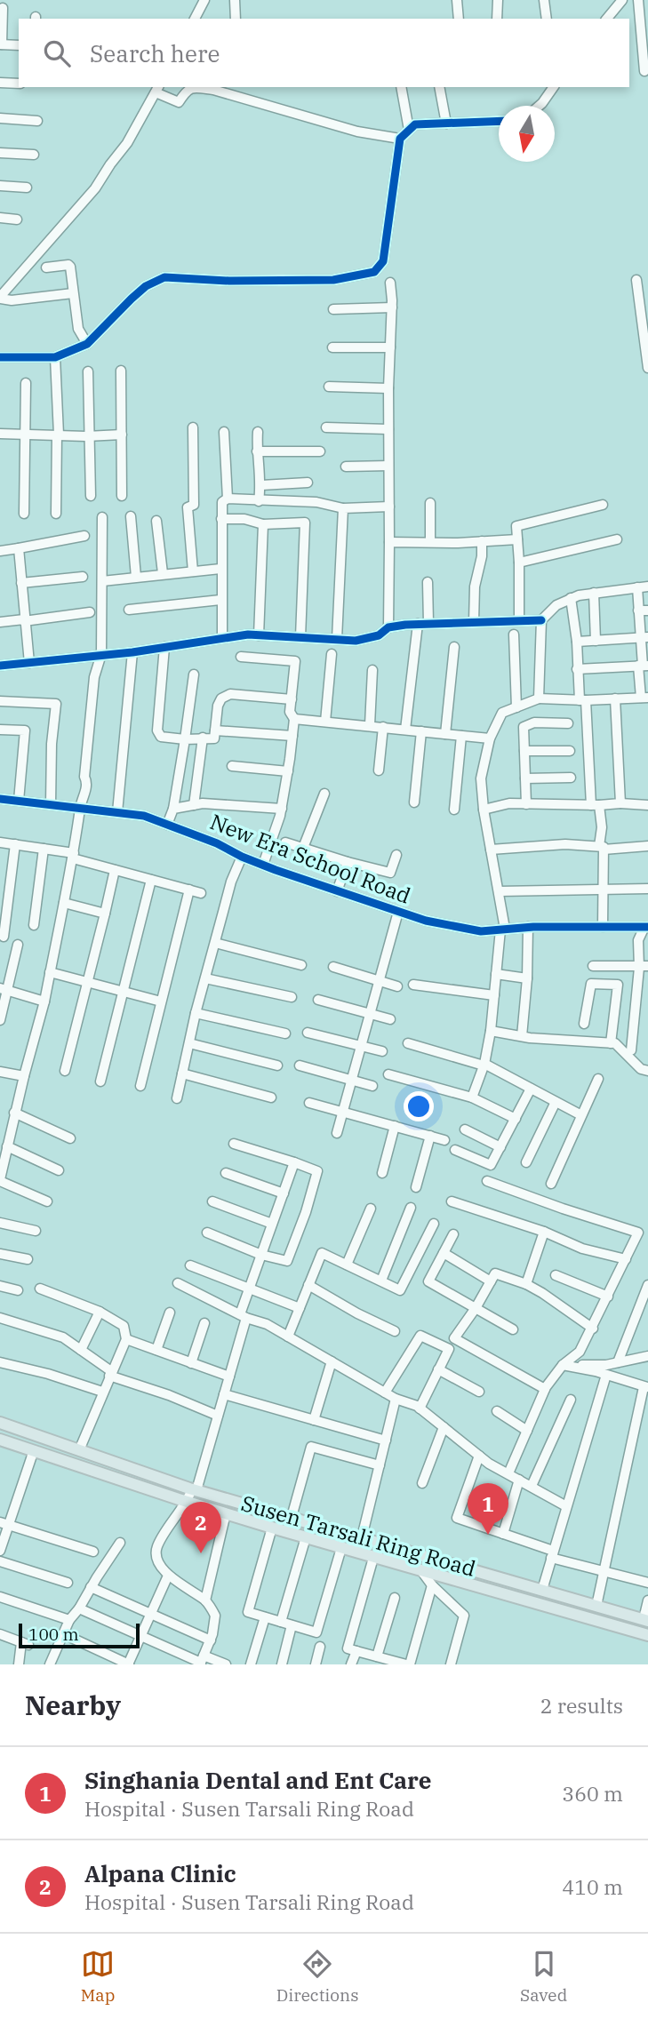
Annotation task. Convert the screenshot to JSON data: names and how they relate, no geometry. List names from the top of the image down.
{
  "streets": {
    "main road": ["Susen Tarsali Ring Road"],
    "street": ["New Era School Road"]
  },
  "scale_bar": "100 m",
  "north": "bottom",
  "page": {
    "search": "Search here",
    "pins": ["1", "2"],
    "scale": "100 m",
    "heading": ["Nearby", "2 results"],
    "list": [
      {
        "mark": "1",
        "name": "Singhania Dental and Ent Care",
        "note": "Hospital · Susen Tarsali Ring Road",
        "value": "360 m"
      },
      {
        "mark": "2",
        "name": "Alpana Clinic",
        "note": "Hospital · Susen Tarsali Ring Road",
        "value": "410 m"
      }
    ],
    "nav": ["Map", "Directions", "Saved"]
  }
}
